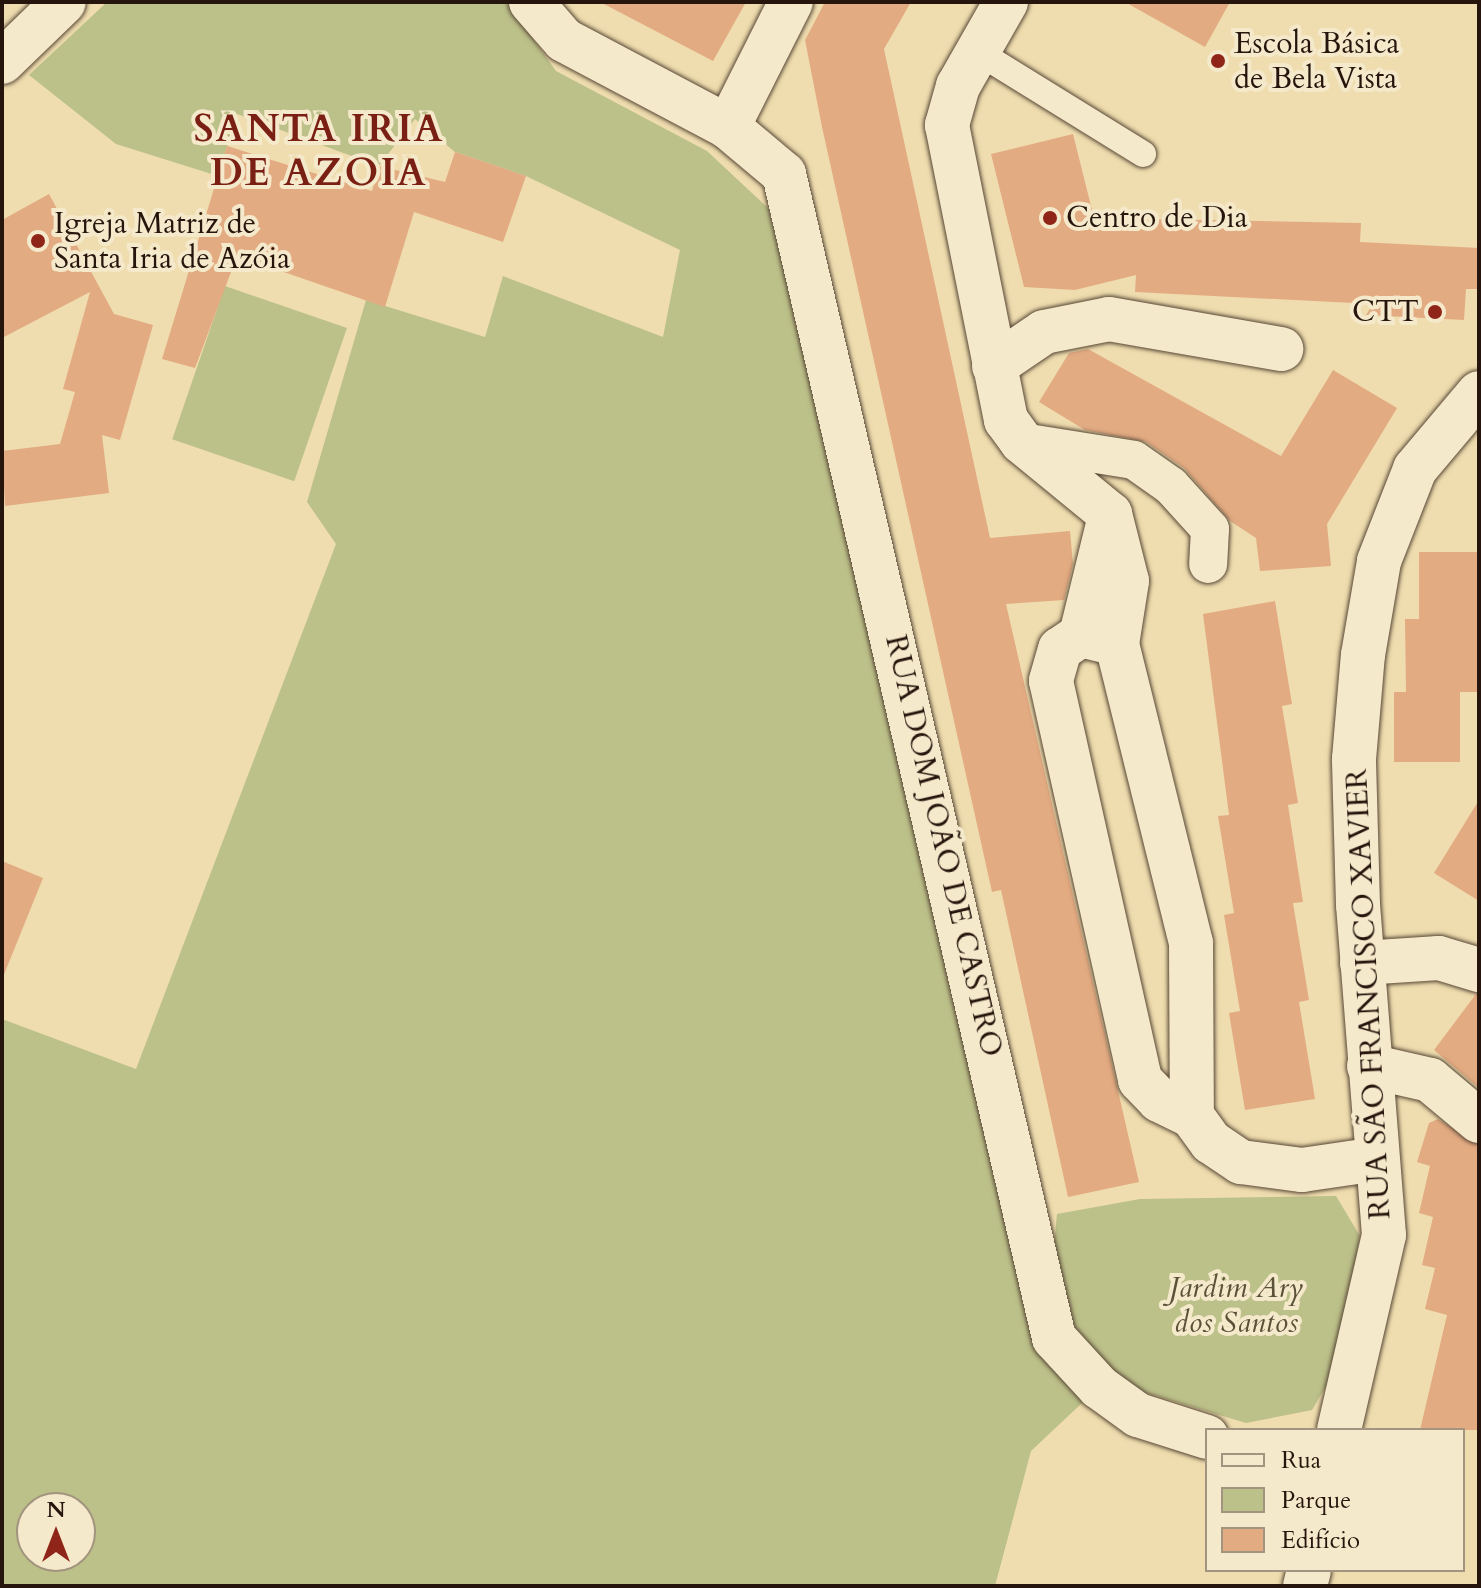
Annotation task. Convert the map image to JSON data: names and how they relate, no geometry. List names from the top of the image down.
{
  "streets": {
    "street": ["RUA DOM JOÃO DE CASTRO", "RUA SÃO FRANCISCO XAVIER"]
  },
  "districts": ["SANTA IRIA DE AZOIA"],
  "parks": ["Jardim Ary dos Santos"],
  "places": [
    "Escola Básica de Bela Vista",
    "Centro de Dia",
    "Igreja Matriz de Santa Iria de Azóia",
    "CTT"
  ],
  "legend": ["Rua", "Parque", "Edifício"],
  "north": "top"
}
